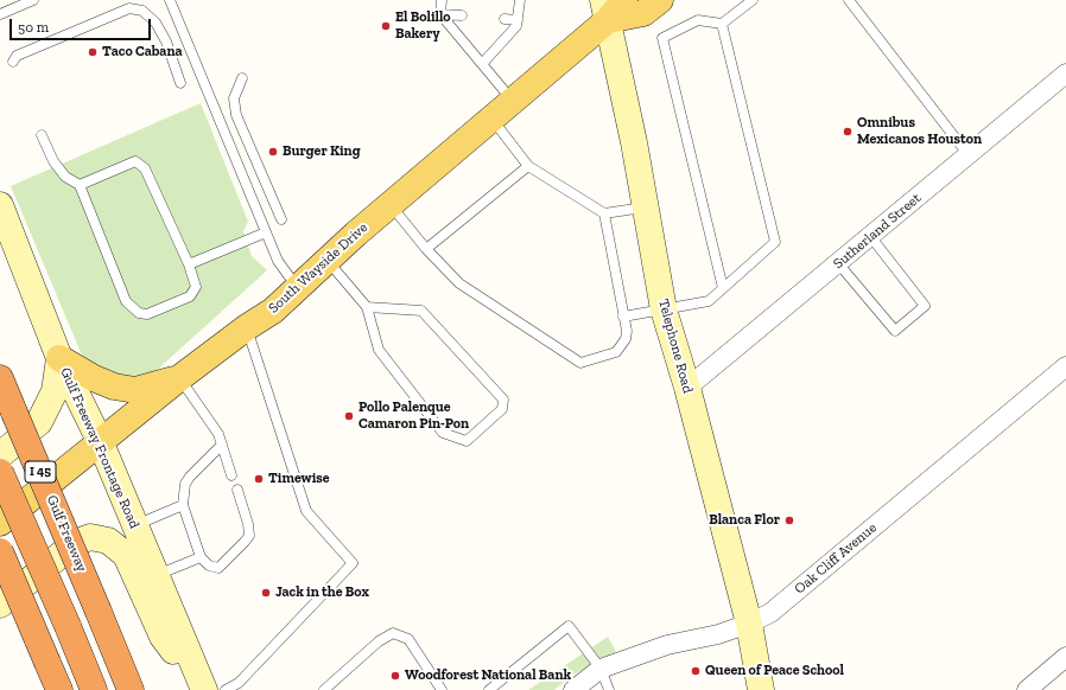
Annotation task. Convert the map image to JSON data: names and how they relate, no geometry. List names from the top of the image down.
{
  "streets": {
    "highway": ["I 45", "Gulf Freeway"],
    "main road": ["South Wayside Drive", "Telephone Road", "Gulf Freeway Frontage Road"],
    "street": ["Sutherland Street", "Oak Cliff Avenue"]
  },
  "crossings": [
    ["Sutherland Street", "Telephone Road"],
    ["South Wayside Drive", "Telephone Road"],
    ["South Wayside Drive", "Gulf Freeway Frontage Road"],
    ["Telephone Road", "Oak Cliff Avenue"]
  ],
  "places": [
    "El Bolillo Bakery",
    "Taco Cabana",
    "Omnibus Mexicanos Houston",
    "Burger King",
    "Pollo Palenque Camaron Pin-Pon",
    "Timewise",
    "Blanca Flor",
    "Jack in the Box",
    "Queen of Peace School",
    "Woodforest National Bank"
  ],
  "scale_bar": "50 m"
}
